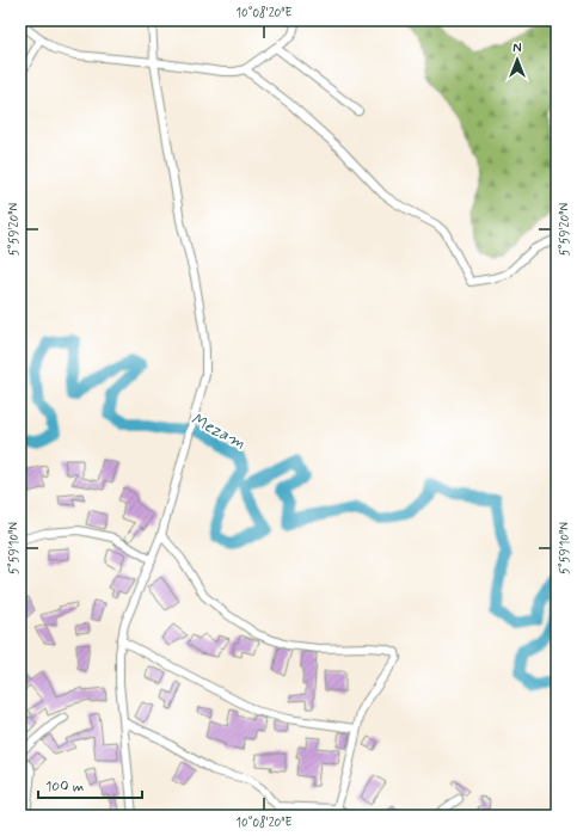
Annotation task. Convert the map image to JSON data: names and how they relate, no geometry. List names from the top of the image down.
{
  "water": ["Mezam"],
  "scale_bar": "100 m",
  "north": "top",
  "coordinates": ["10°08'20\"E", "5°59'20\"N", "5°59'10\"N"]
}
